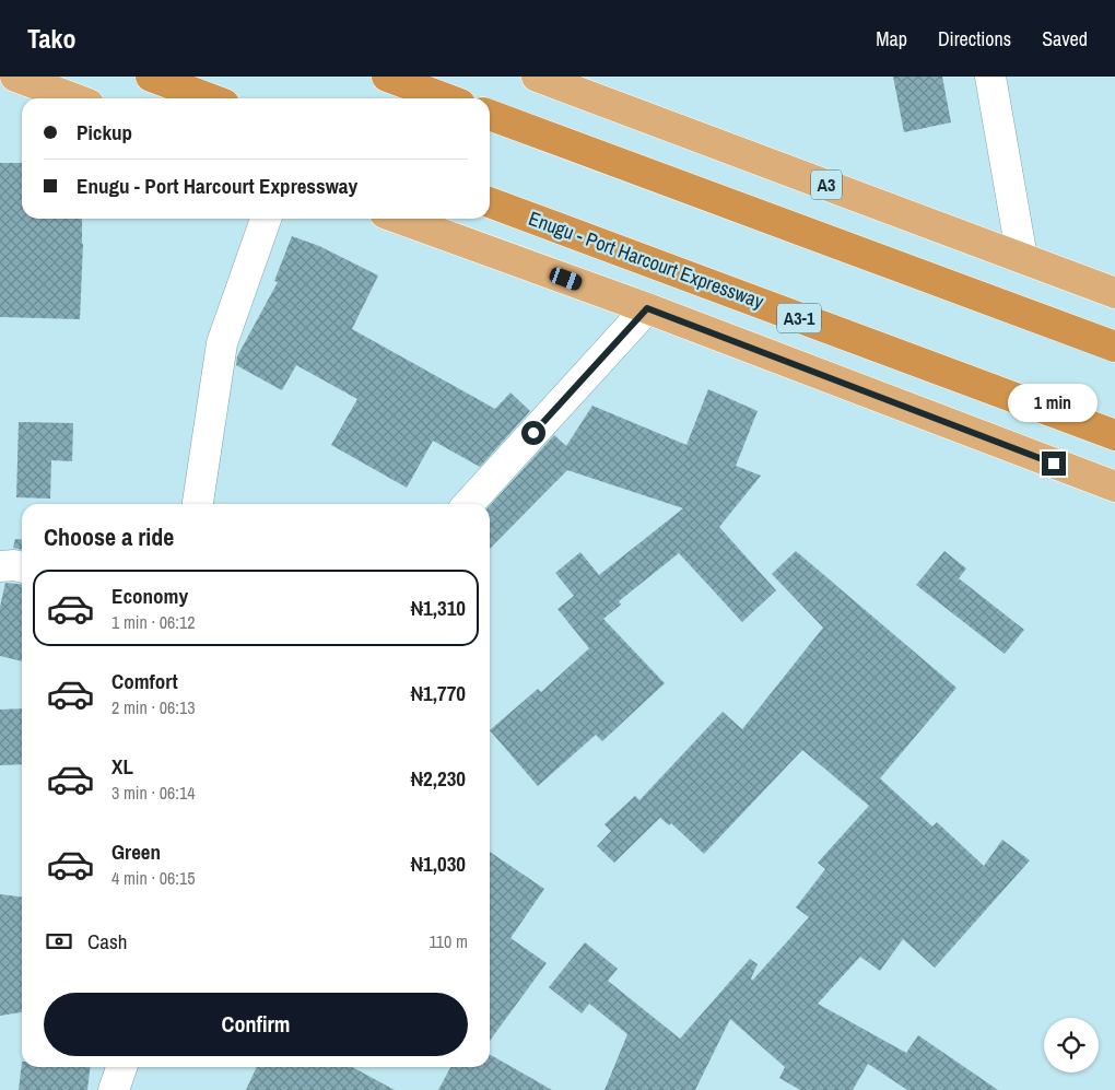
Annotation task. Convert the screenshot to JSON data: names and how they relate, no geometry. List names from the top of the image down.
{
  "streets": {
    "highway": ["Enugu - Port Harcourt Expressway", "A3-1"],
    "main road": ["A3"]
  },
  "page": {
    "header": "Tako",
    "nav": ["Map", "Directions", "Saved"],
    "banner": ["Pickup", "Enugu - Port Harcourt Expressway"],
    "bubble": "1 min",
    "heading": "Choose a ride",
    "list": [
      {
        "name": "Economy",
        "note": "1 min · 06:12",
        "value": "₦1,310"
      },
      {
        "name": "Comfort",
        "note": "2 min · 06:13",
        "value": "₦1,770"
      },
      {
        "name": "XL",
        "note": "3 min · 06:14",
        "value": "₦2,230"
      },
      {
        "name": "Green",
        "note": "4 min · 06:15",
        "value": "₦1,030"
      }
    ],
    "pay": ["Cash", "110 m"],
    "buttons": "Confirm"
  }
}
